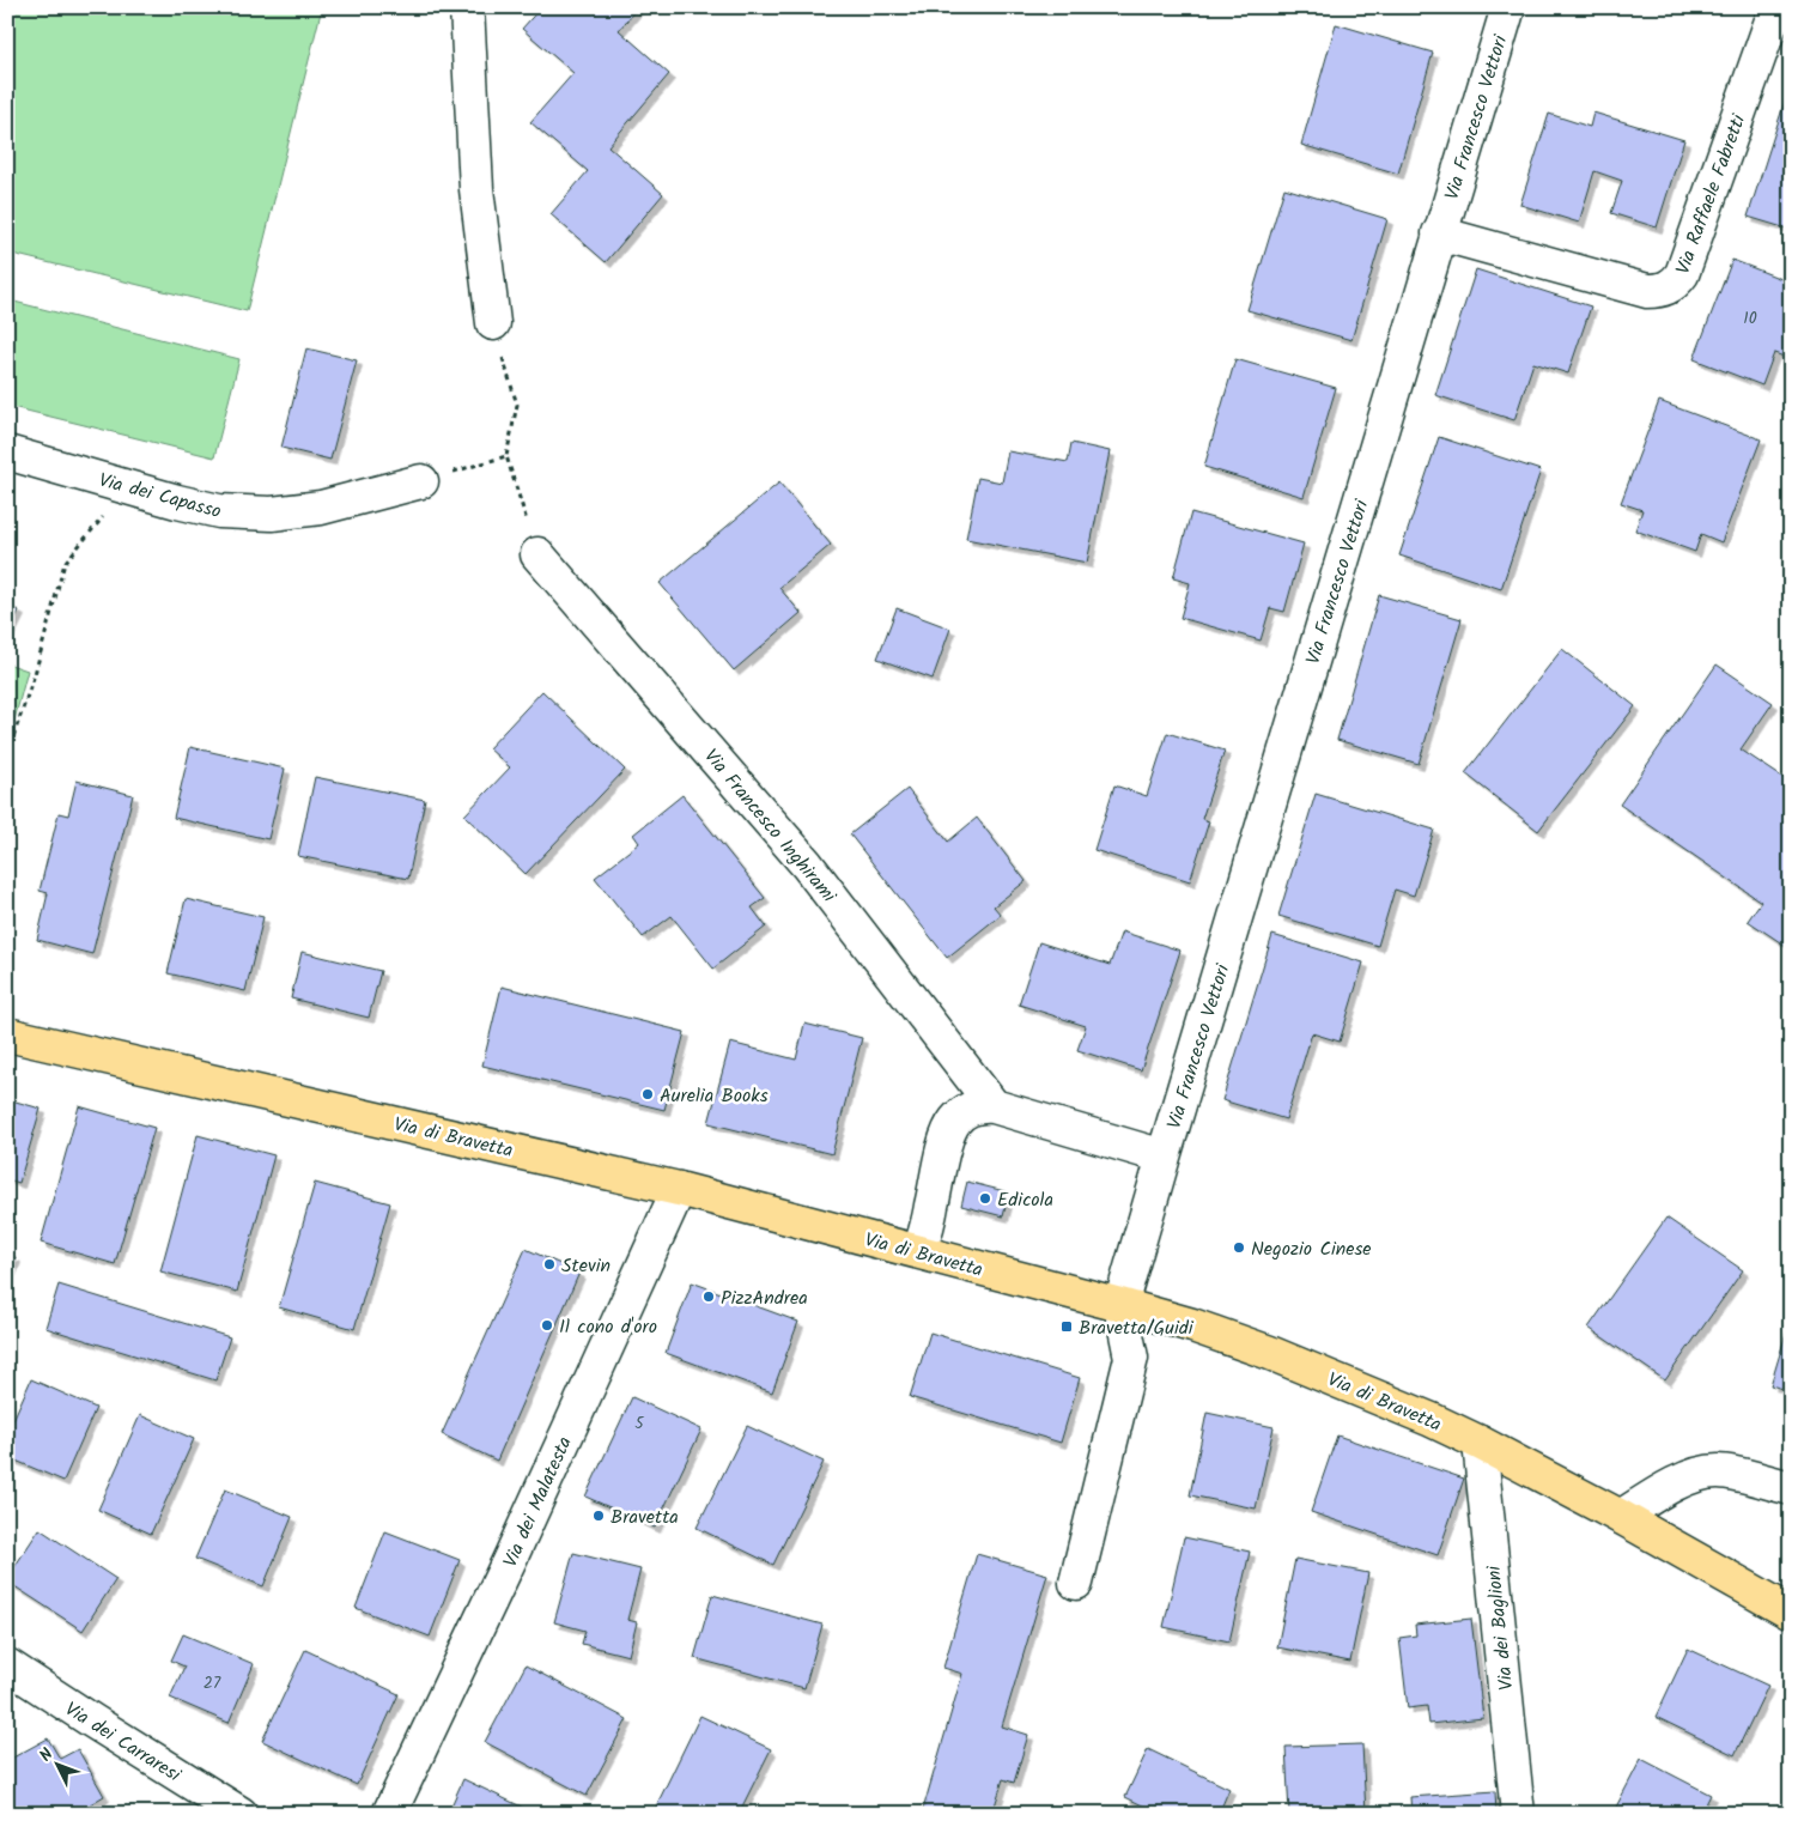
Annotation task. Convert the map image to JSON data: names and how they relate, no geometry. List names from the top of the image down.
{
  "streets": {
    "main road": ["Via di Bravetta"],
    "street": [
      "Via Francesco Vettori",
      "Via Raffaele Fabretti",
      "Via dei Capasso",
      "Via Francesco Inghirami",
      "Via dei Malatesta",
      "Via dei Baglioni",
      "Via dei Carraresi"
    ]
  },
  "crossings": [
    ["Via Francesco Vettori", "Via Raffaele Fabretti"],
    ["Via Francesco Vettori", "Via di Bravetta"],
    ["Via di Bravetta", "Via dei Malatesta"],
    ["Via di Bravetta", "Via dei Baglioni"]
  ],
  "places": {
    "other": [
      "Aurelia Books",
      "Edicola",
      "Negozio Cinese",
      "Stevin",
      "PizzAndrea",
      "Il cono d'oro",
      "Bravetta"
    ],
    "transit": ["Bravetta/Guidi"]
  },
  "house_numbers": ["10", "5", "27"],
  "north": "top left"
}
